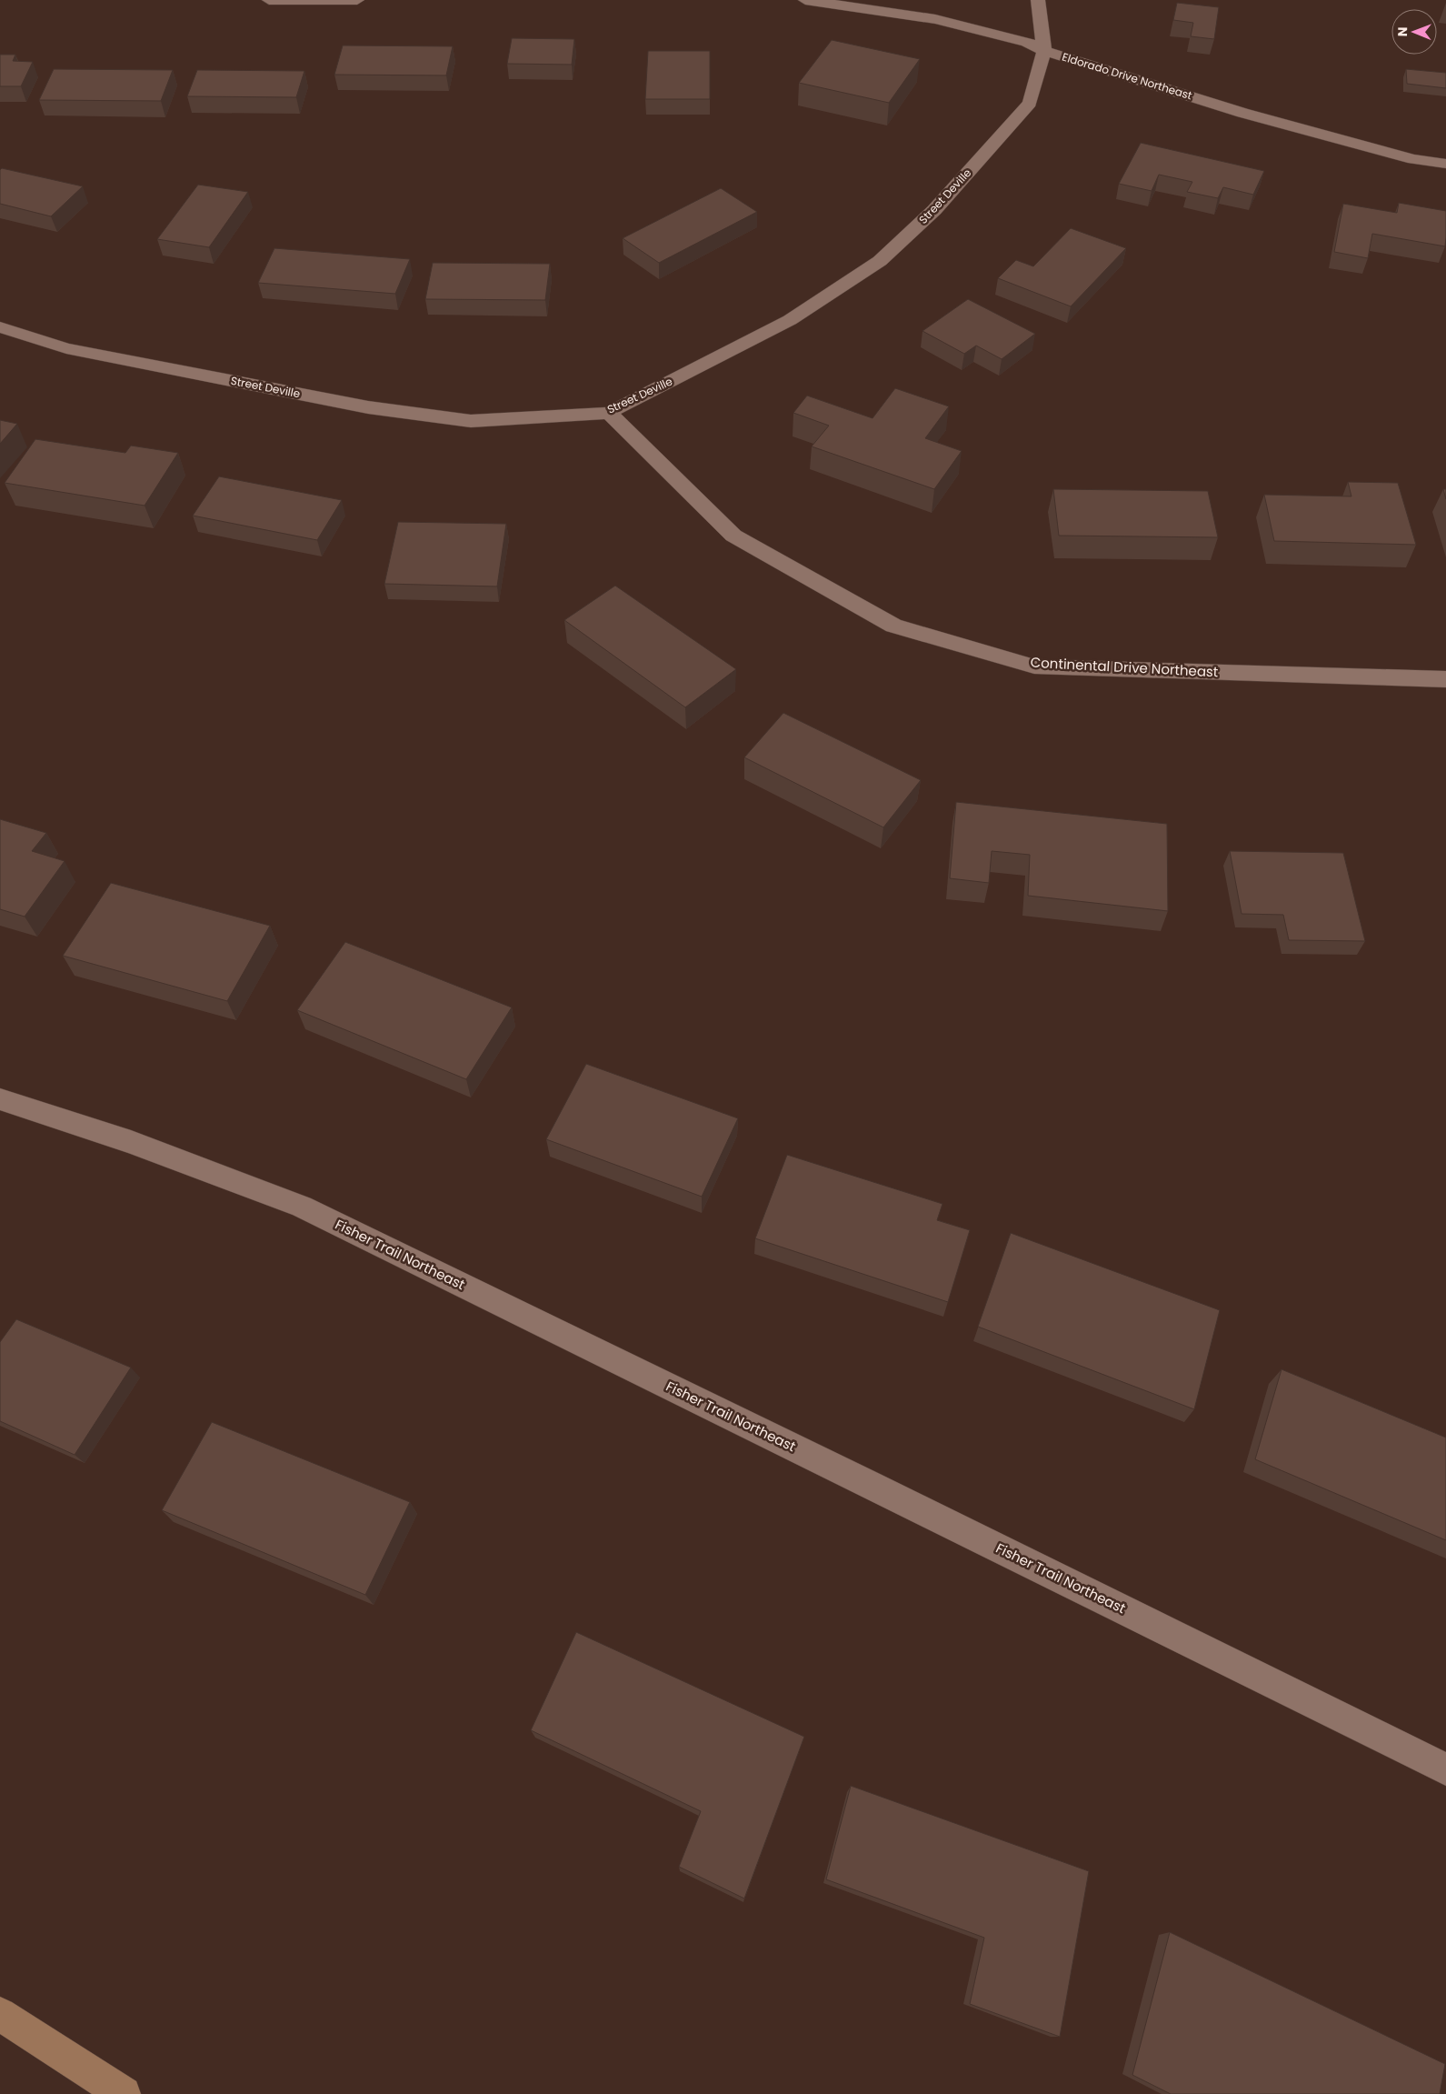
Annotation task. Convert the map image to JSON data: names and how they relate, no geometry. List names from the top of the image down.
{
  "streets": {
    "street": [
      "Eldorado Drive Northeast",
      "Street Deville",
      "Continental Drive Northeast",
      "Fisher Trail Northeast"
    ]
  },
  "crossings": [
    ["Eldorado Drive Northeast", "Street Deville"],
    ["Street Deville", "Continental Drive Northeast"]
  ],
  "north": "left"
}
